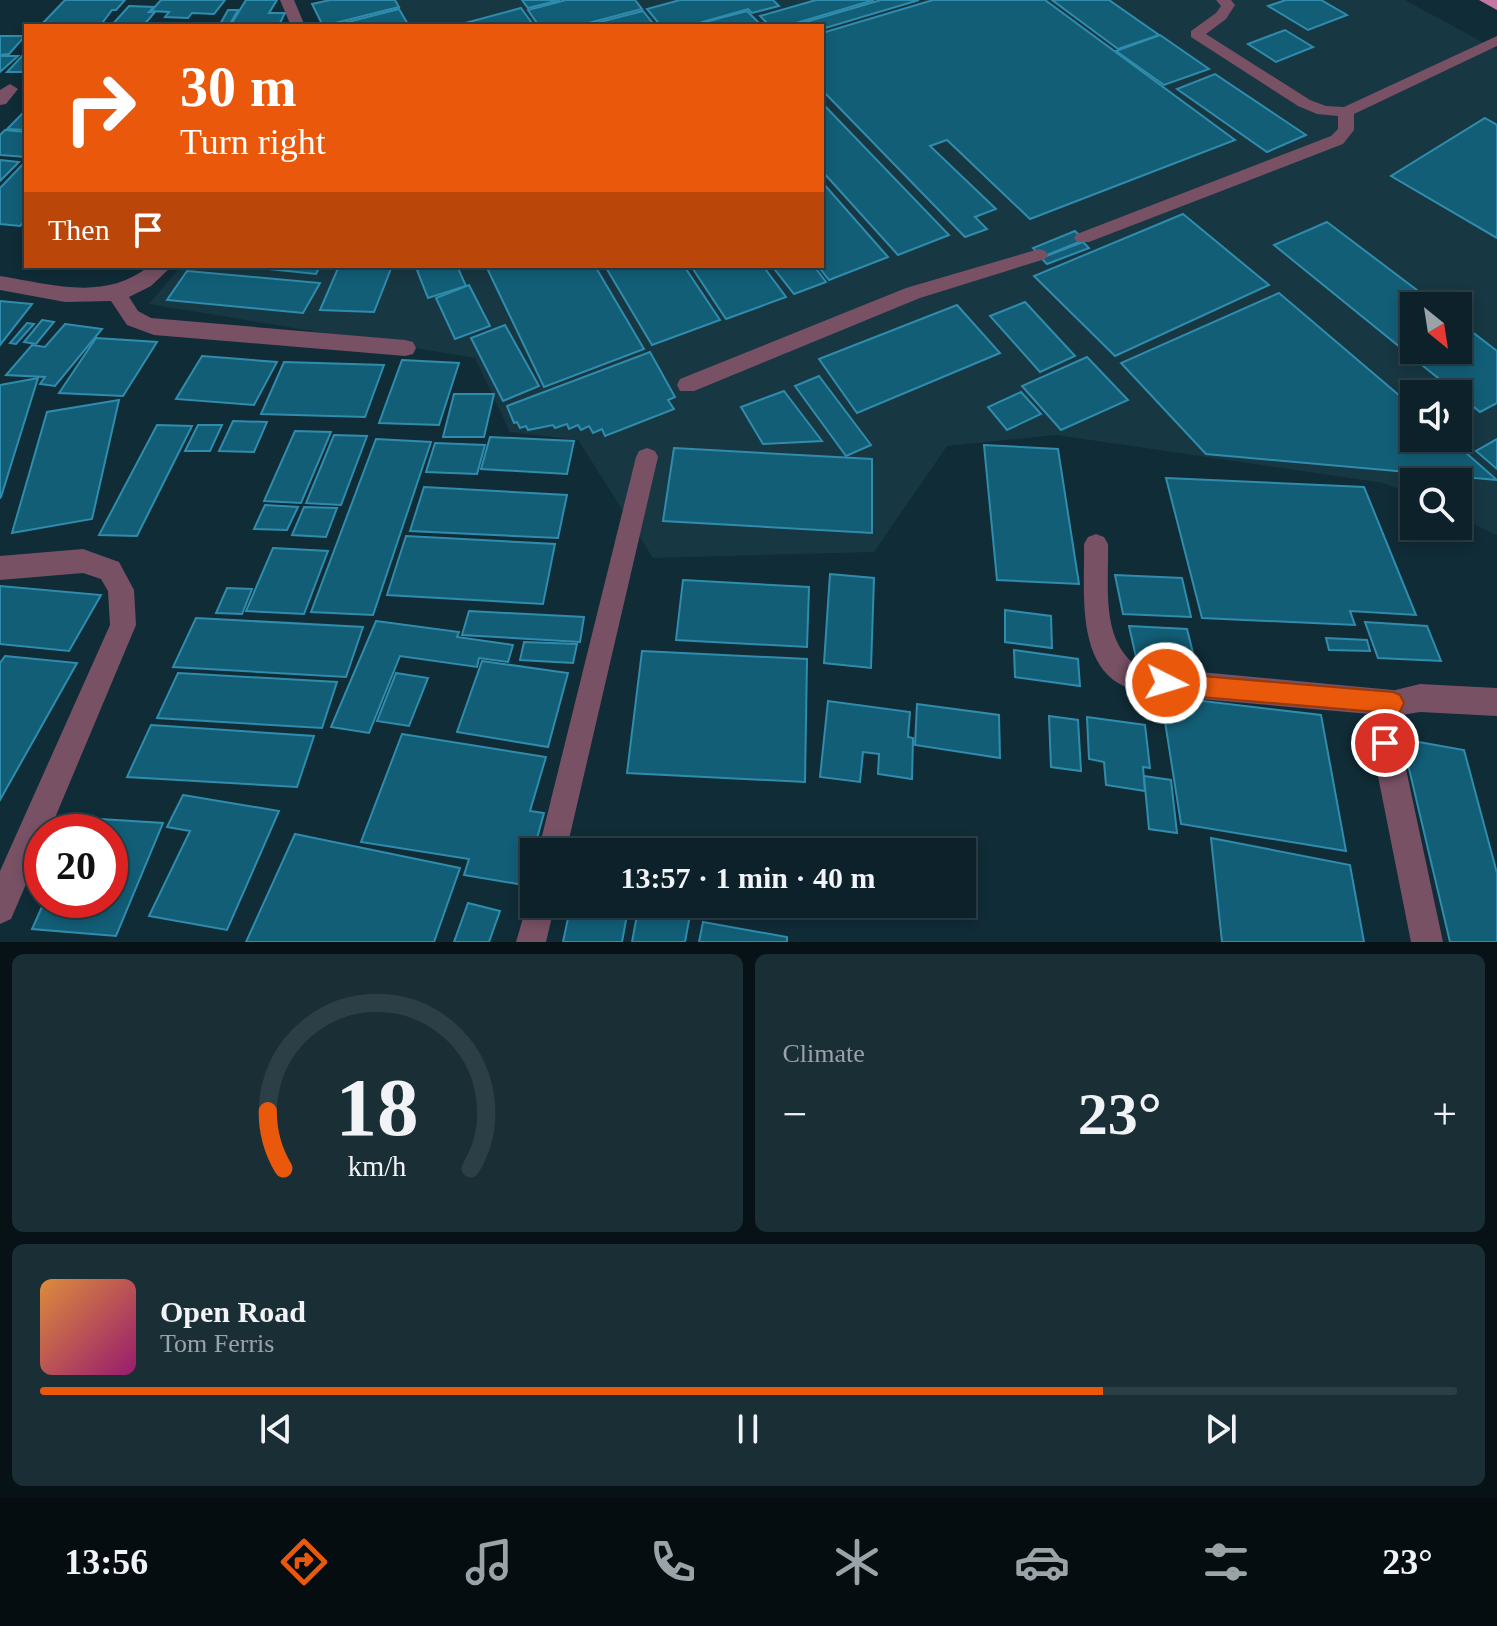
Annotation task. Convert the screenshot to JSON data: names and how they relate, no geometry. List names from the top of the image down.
{
  "north": "bottom right",
  "page": {
    "turn": ["30 m", "Turn right"],
    "then": "Then",
    "limit": "20",
    "trip": "13:57 · 1 min · 40 m",
    "tile": "Climate",
    "heat": ["−", "23°", "+"],
    "song": ["Open Road", "Tom Ferris"],
    "tabs": ["13:56", "23°"],
    "gauge": ["18", "km/h"]
  }
}
